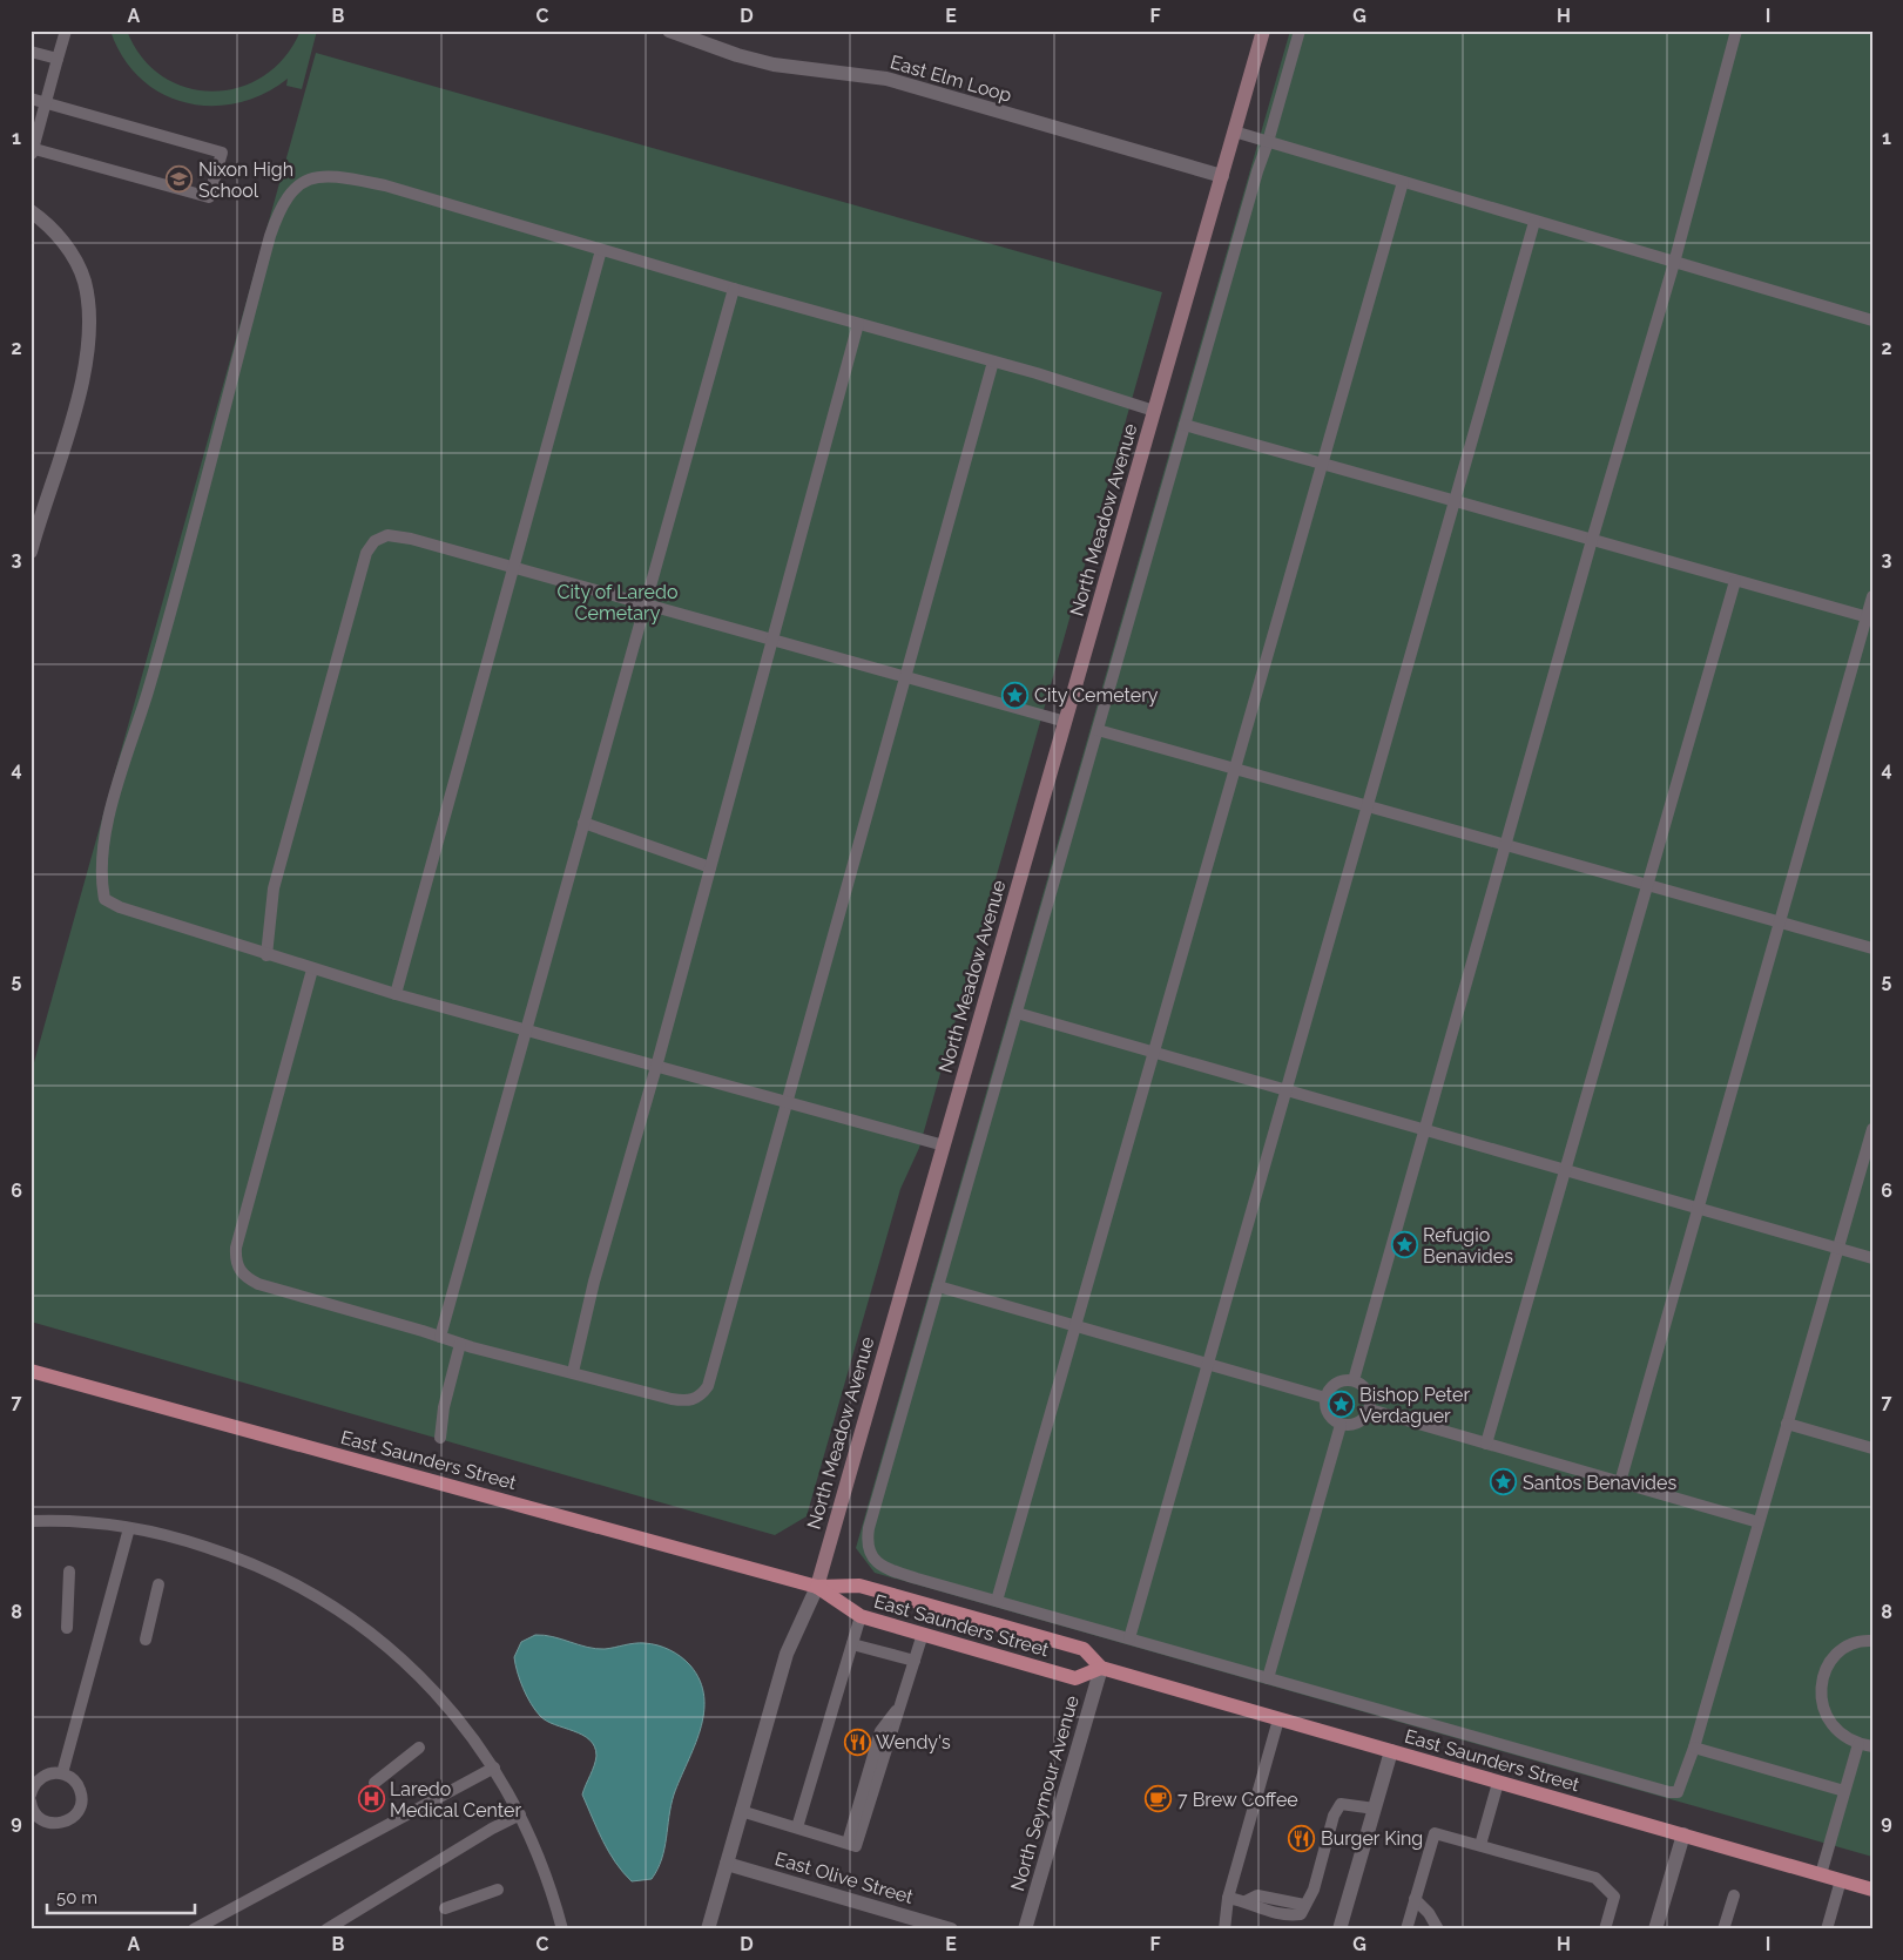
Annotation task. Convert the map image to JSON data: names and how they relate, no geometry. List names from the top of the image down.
{
  "streets": {
    "main road": ["North Meadow Avenue", "East Saunders Street"],
    "street": ["East Elm Loop", "North Seymour Avenue", "East Olive Street"]
  },
  "crossings": [
    ["East Elm Loop", "North Meadow Avenue"],
    ["North Meadow Avenue", "East Saunders Street"],
    ["North Meadow Avenue", "East Olive Street"],
    ["East Saunders Street", "North Seymour Avenue"]
  ],
  "parks": ["City of Laredo Cemetary"],
  "places": {
    "school or university": ["Nixon High School"],
    "place": [
      "City Cemetery",
      "Refugio Benavides",
      "Bishop Peter Verdaguer",
      "Santos Benavides"
    ],
    "restaurant": ["Wendy's", "Burger King"],
    "hospital": ["Laredo Medical Center"],
    "cafe": ["7 Brew Coffee"]
  },
  "scale_bar": "50 m",
  "grid": {
    "columns": [
      "A",
      "B",
      "C",
      "D",
      "E",
      "F",
      "G",
      "H",
      "I"
    ],
    "rows": [
      "1",
      "2",
      "3",
      "4",
      "5",
      "6",
      "7",
      "8",
      "9"
    ]
  }
}
